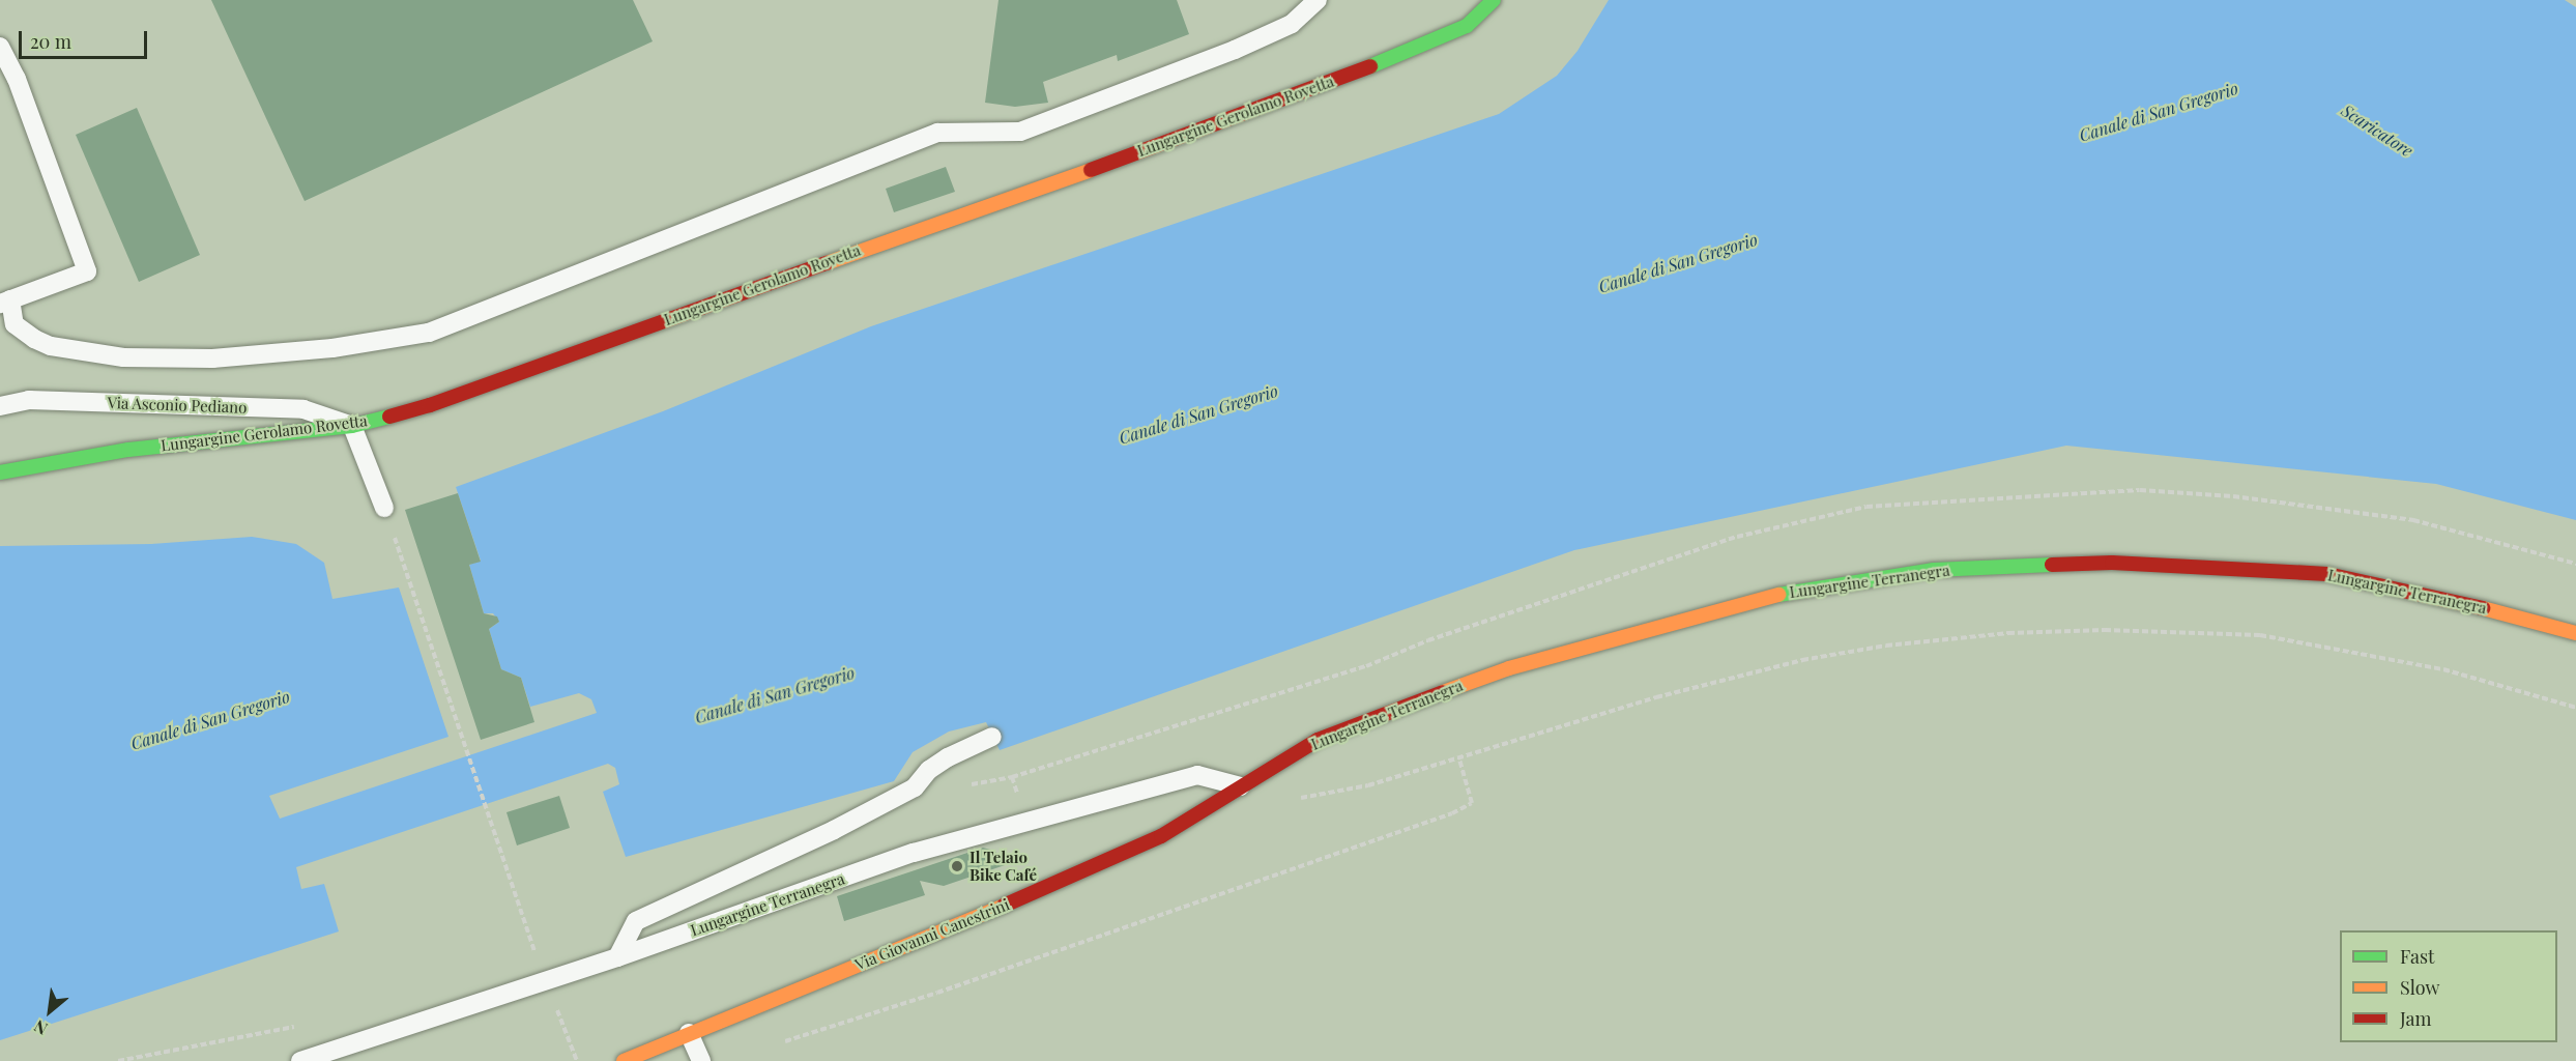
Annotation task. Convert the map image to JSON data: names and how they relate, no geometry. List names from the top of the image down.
{
  "streets": {
    "street": ["Lungargine Gerolamo Rovetta", "Lungargine Terranegra", "Via Giovanni Canestrini"],
    "lane": ["Via Asconio Pediano"]
  },
  "crossings": [
    ["Lungargine Gerolamo Rovetta", "Via Asconio Pediano"],
    ["Lungargine Terranegra", "Via Giovanni Canestrini"]
  ],
  "water": ["Canale di San Gregorio", "Scaricatore"],
  "places": ["Il Telaio Bike Café"],
  "legend": ["Fast", "Slow", "Jam"],
  "scale_bar": "20 m",
  "north": "bottom left"
}
